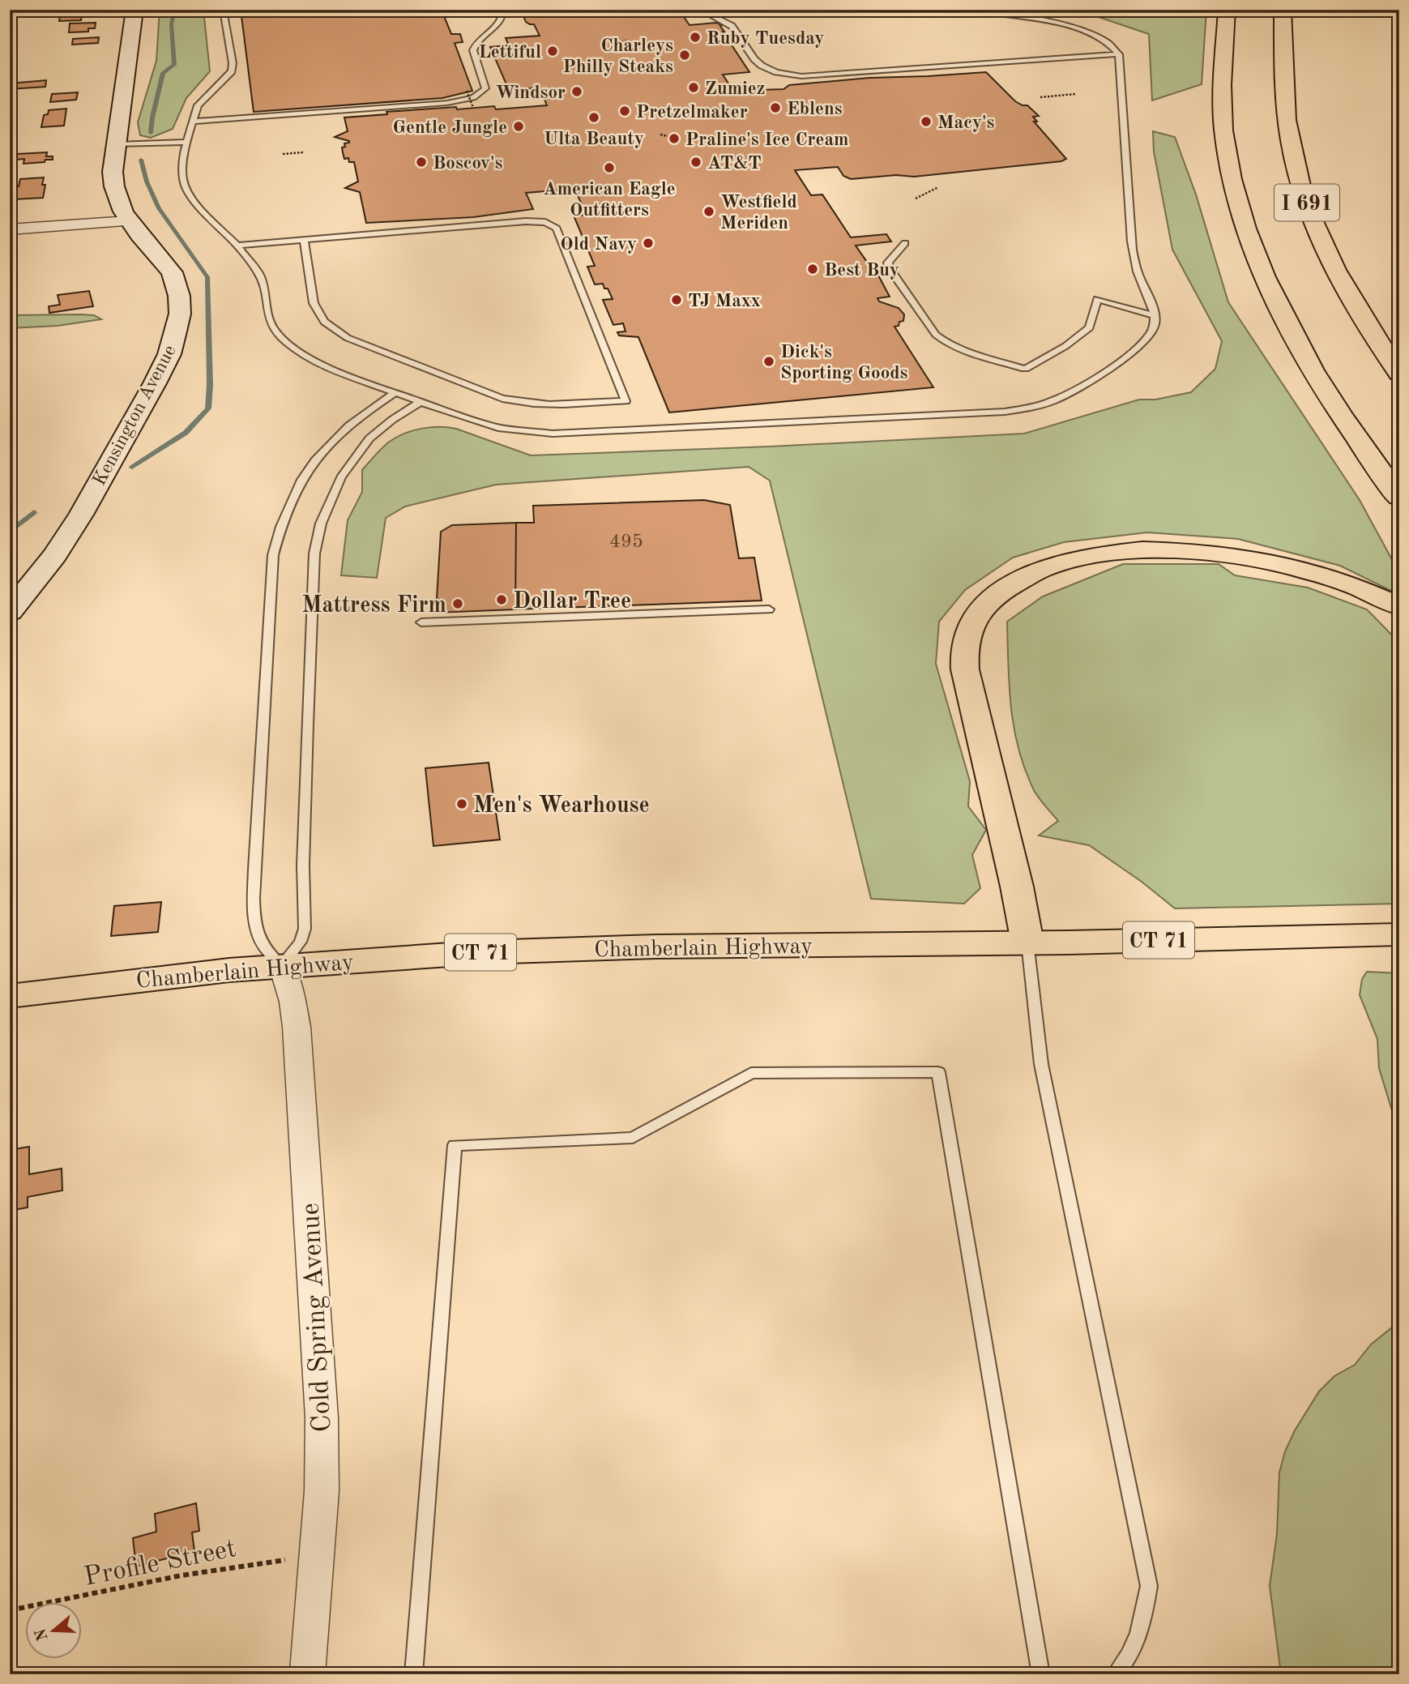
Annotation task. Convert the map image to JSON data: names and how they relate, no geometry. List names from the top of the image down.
{
  "streets": {
    "main road": [
      "I 691",
      "Kensington Avenue",
      "CT 71",
      "Chamberlain Highway"
    ],
    "street": ["Cold Spring Avenue"],
    "path": ["Profile Street"]
  },
  "crossings": [
    ["Chamberlain Highway", "Cold Spring Avenue"],
    ["Cold Spring Avenue", "Profile Street"]
  ],
  "places": [
    "Ruby Tuesday",
    "Lettiful",
    "Charleys Philly Steaks",
    "Zumiez",
    "Windsor",
    "Eblens",
    "Pretzelmaker",
    "Ulta Beauty",
    "Macy's",
    "Gentle Jungle",
    "Praline's Ice Cream",
    "Boscov's",
    "AT&T",
    "American Eagle Outfitters",
    "Westfield Meriden",
    "Old Navy",
    "Best Buy",
    "TJ Maxx",
    "Dick's Sporting Goods",
    "Dollar Tree",
    "Mattress Firm",
    "Men's Wearhouse"
  ],
  "house_numbers": ["495"],
  "north": "left"
}
